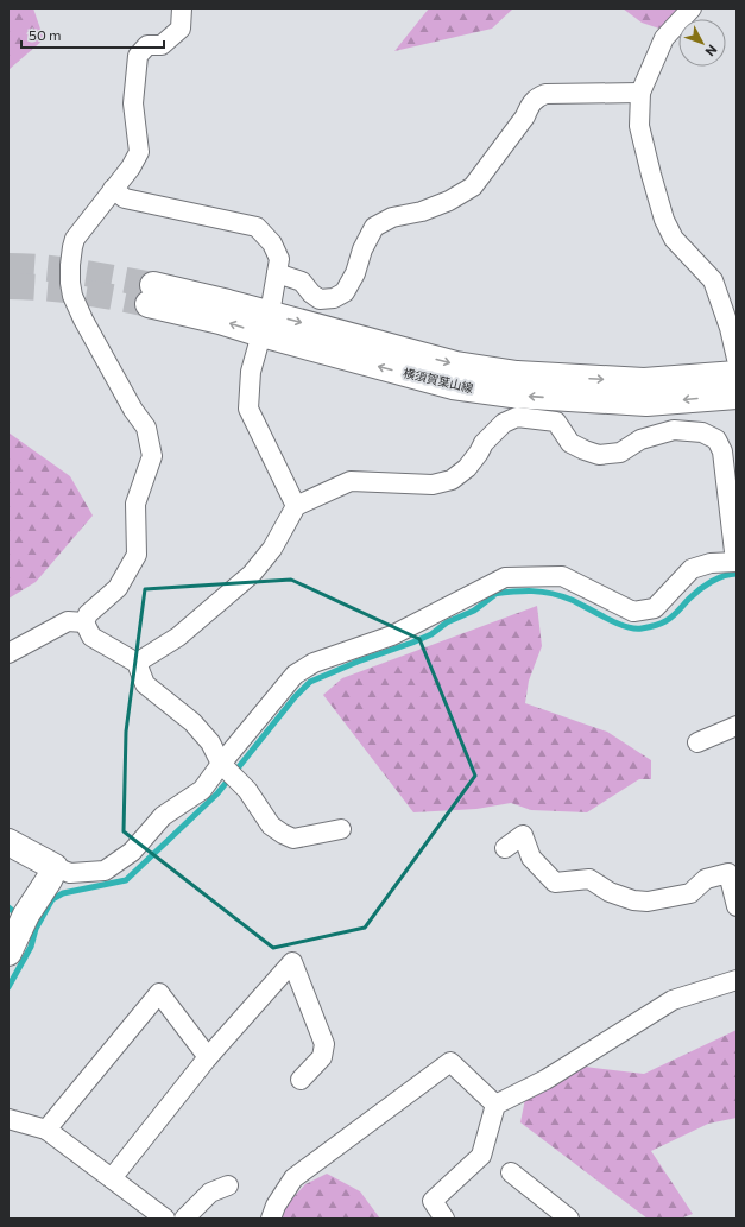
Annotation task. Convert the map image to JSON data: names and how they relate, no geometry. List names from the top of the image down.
{
  "streets": {
    "main road": ["横須賀葉山線"]
  },
  "scale_bar": "50 m",
  "north": "bottom right"
}
